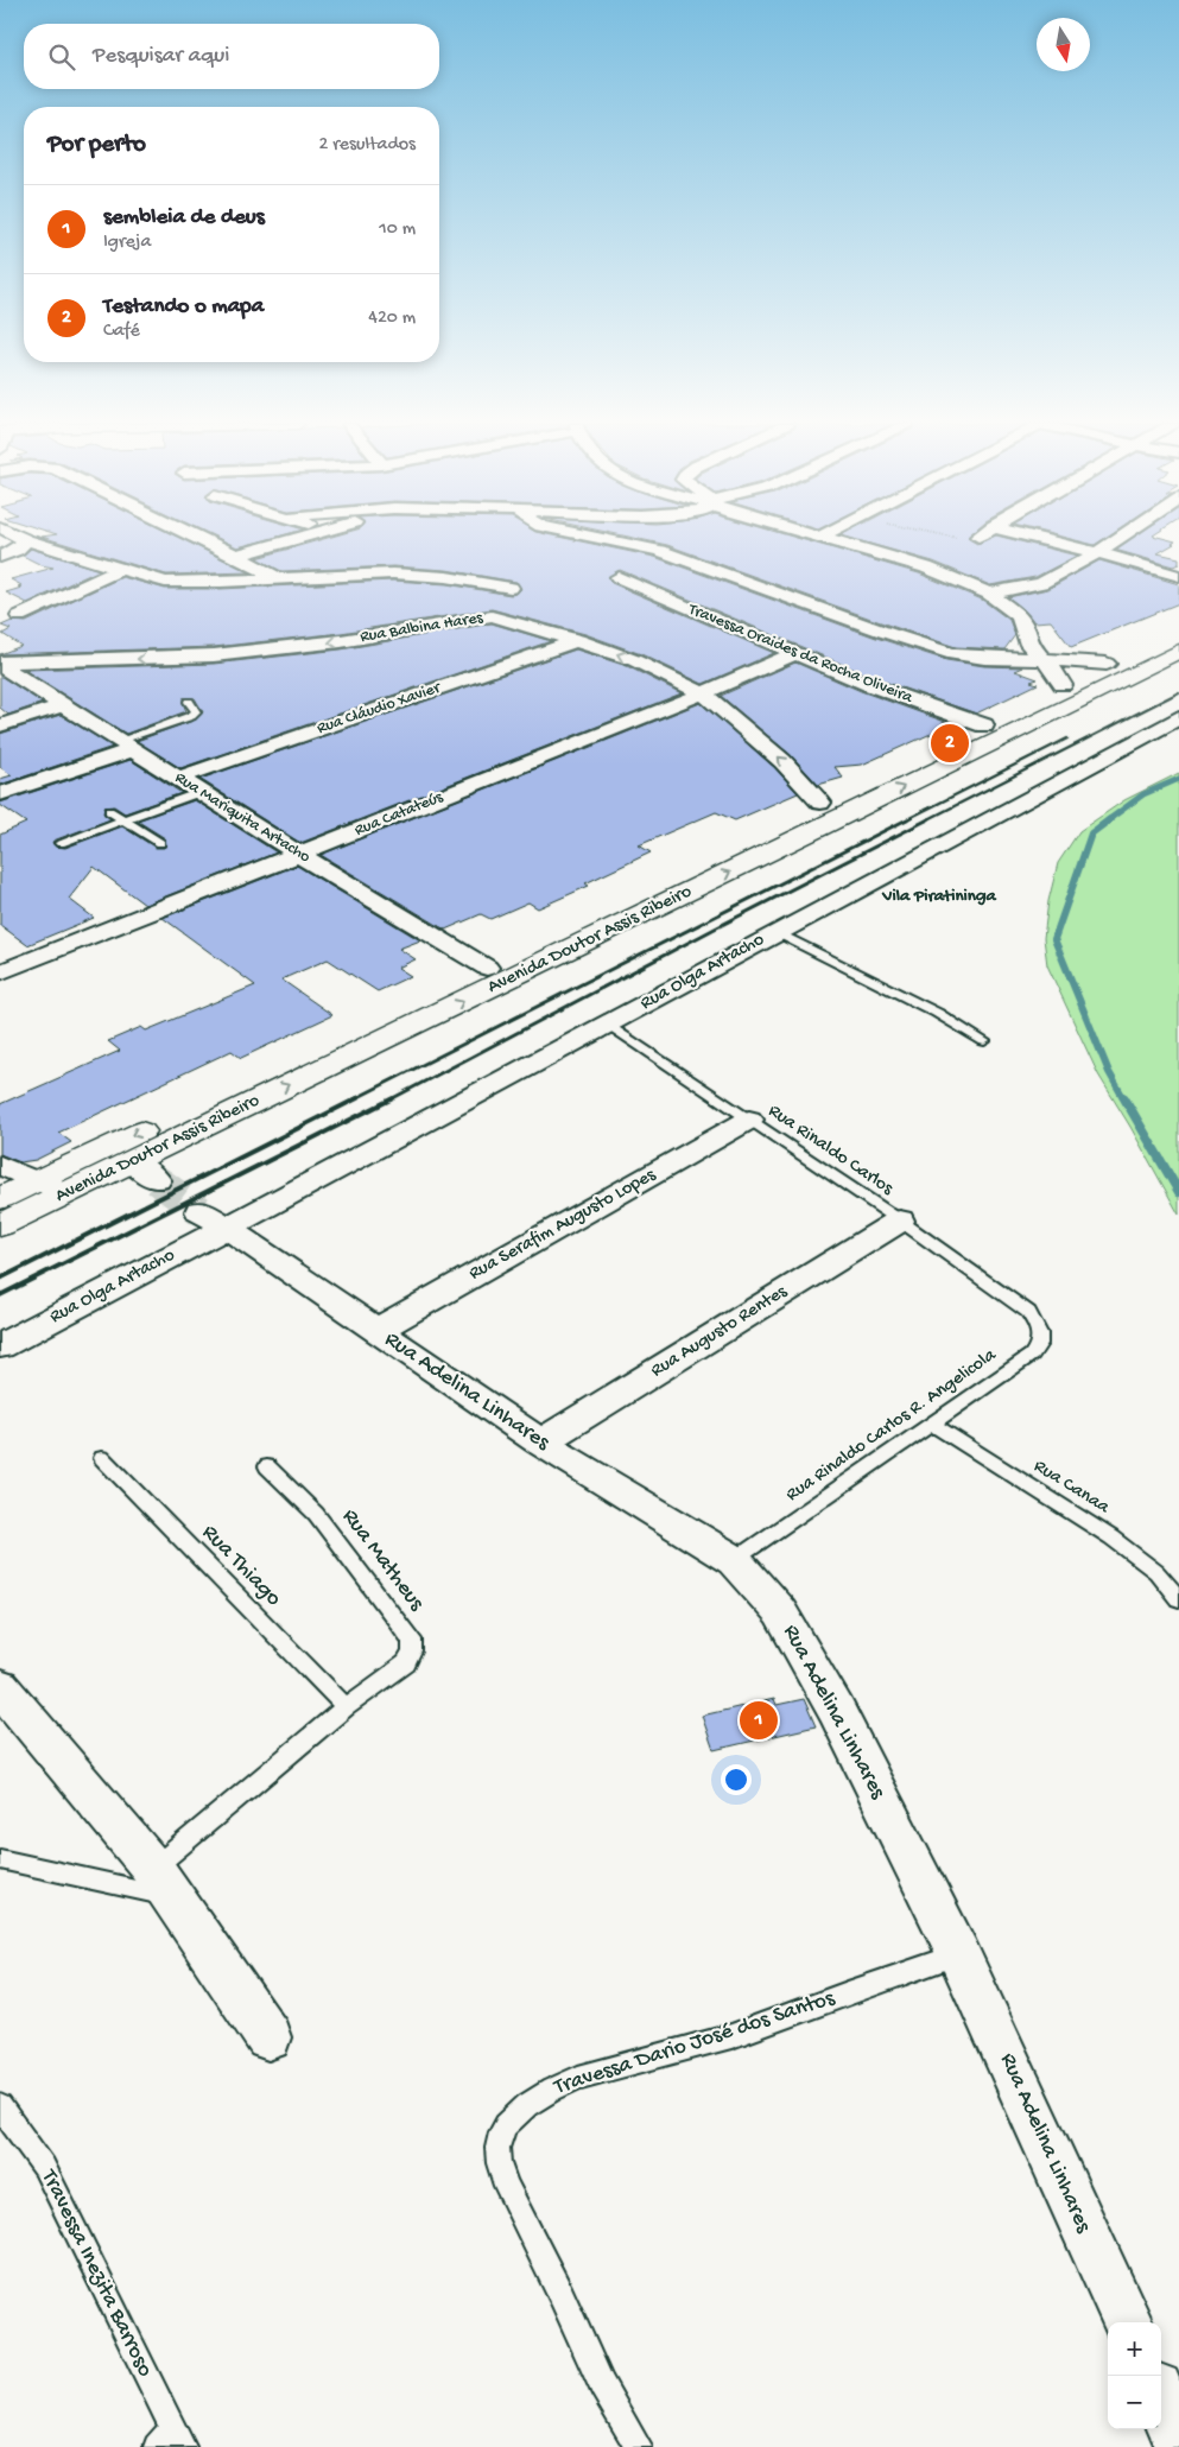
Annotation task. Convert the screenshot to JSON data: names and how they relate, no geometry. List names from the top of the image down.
{
  "streets": {
    "main road": ["Avenida Doutor Assis Ribeiro"],
    "street": [
      "Rua Balbina Hares",
      "Travessa Oraides da Rocha Oliveira",
      "Rua Cláudio Xavier",
      "Rua Catateús",
      "Rua Mariquita Artacho",
      "Rua Olga Artacho",
      "Rua Serafim Augusto Lopes",
      "Rua Augusto Rentes",
      "Rua Adelina Linhares"
    ],
    "lane": [
      "Rua Rinaldo Carlos",
      "Rua Rinaldo Carlos R. Angelicola",
      "Rua Canaa",
      "Rua Matheus",
      "Rua Thiago",
      "Travessa Dario José dos Santos",
      "Travessa Inezita Barroso"
    ]
  },
  "crossings": [
    ["Rua Balbina Hares", "Rua Cláudio Xavier"],
    ["Rua Balbina Hares", "Rua Catateús"],
    ["Rua Balbina Hares", "Rua Mariquita Artacho"],
    ["Rua Balbina Hares", "Avenida Doutor Assis Ribeiro"],
    ["Travessa Oraides da Rocha Oliveira", "Rua Catateús"],
    ["Travessa Oraides da Rocha Oliveira", "Avenida Doutor Assis Ribeiro"],
    ["Rua Cláudio Xavier", "Rua Mariquita Artacho"],
    ["Rua Catateús", "Rua Mariquita Artacho"],
    ["Rua Mariquita Artacho", "Avenida Doutor Assis Ribeiro"],
    ["Rua Olga Artacho", "Rua Rinaldo Carlos"],
    ["Rua Olga Artacho", "Rua Adelina Linhares"],
    ["Rua Rinaldo Carlos", "Rua Serafim Augusto Lopes"],
    ["Rua Rinaldo Carlos", "Rua Augusto Rentes"],
    ["Rua Rinaldo Carlos", "Rua Rinaldo Carlos R. Angelicola"],
    ["Rua Serafim Augusto Lopes", "Rua Adelina Linhares"],
    ["Rua Augusto Rentes", "Rua Adelina Linhares"],
    ["Rua Adelina Linhares", "Rua Rinaldo Carlos R. Angelicola"],
    ["Rua Adelina Linhares", "Travessa Dario José dos Santos"],
    ["Rua Rinaldo Carlos R. Angelicola", "Rua Canaa"],
    ["Rua Matheus", "Rua Thiago"]
  ],
  "districts": ["Vila Piratininga"],
  "north": "bottom",
  "page": {
    "search": "Pesquisar aqui",
    "heading": ["Por perto", "2 resultados"],
    "list": [
      {
        "mark": "1",
        "name": "sembleia de deus",
        "note": "Igreja",
        "value": "10 m"
      },
      {
        "mark": "2",
        "name": "Testando o mapa",
        "note": "Café",
        "value": "420 m"
      }
    ],
    "pins": ["2", "1"],
    "map_buttons": ["+", "−"]
  }
}
